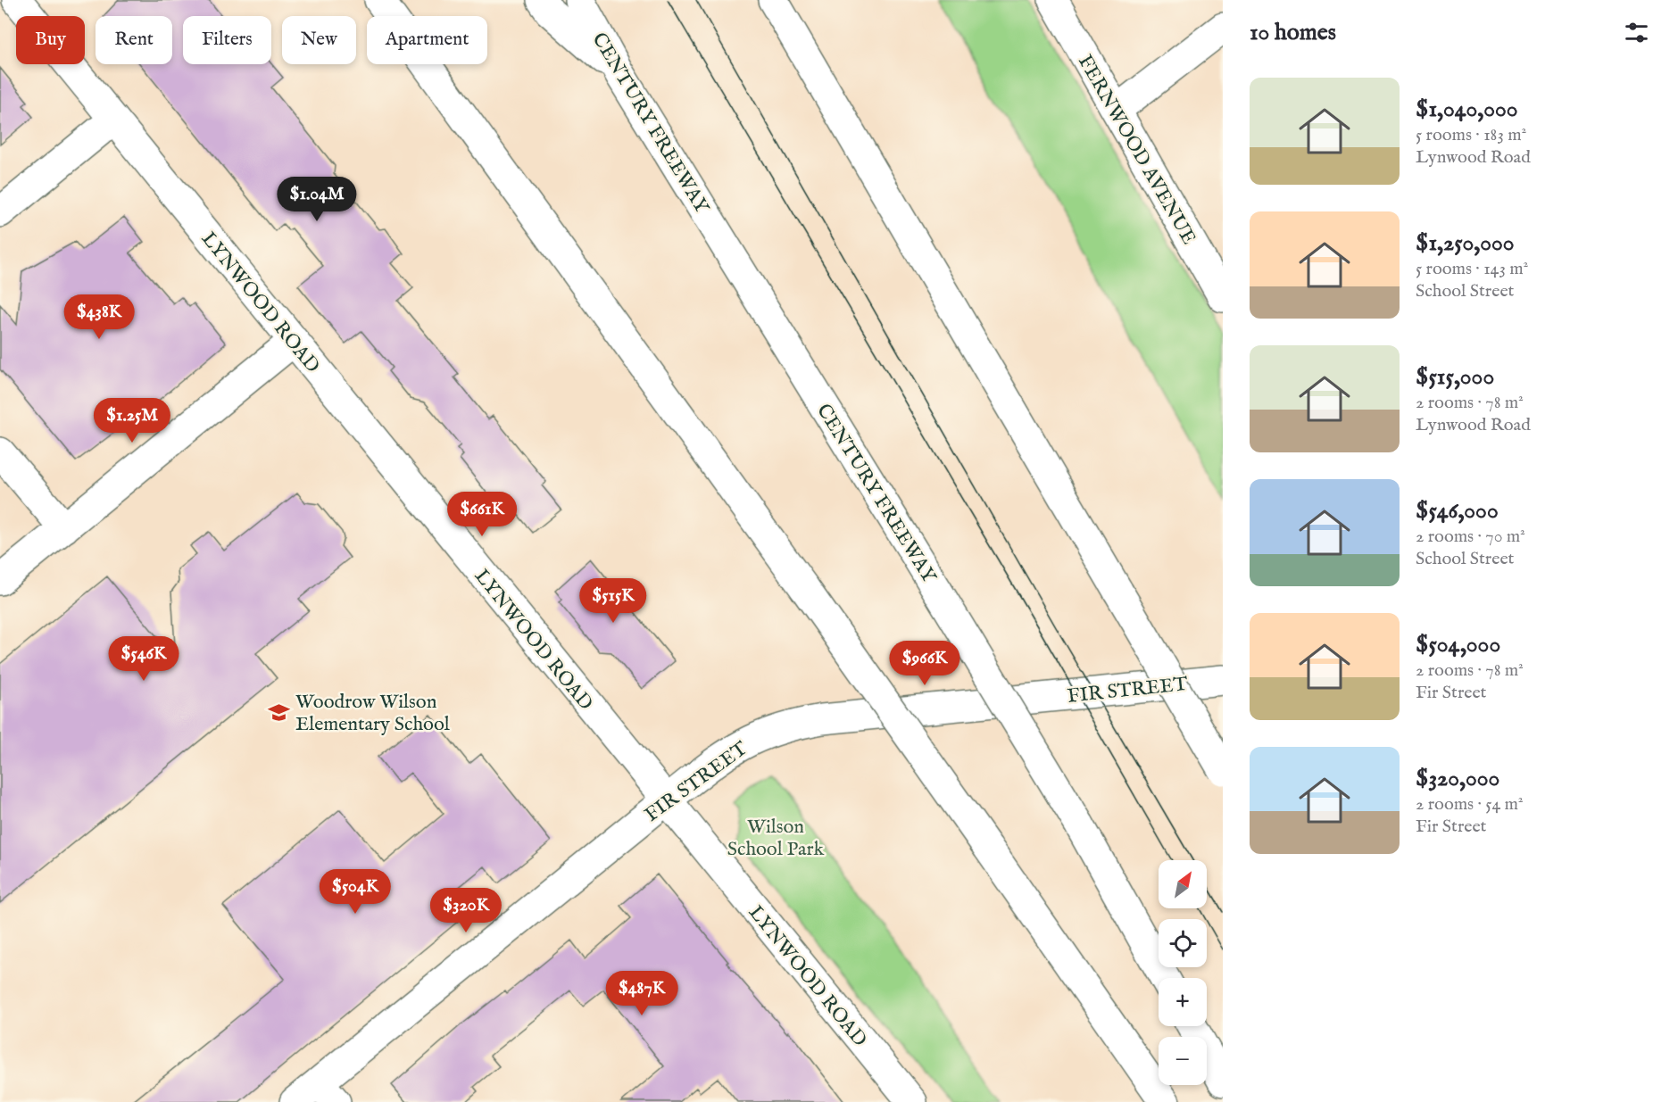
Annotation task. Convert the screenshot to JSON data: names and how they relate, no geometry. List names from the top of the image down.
{
  "streets": {
    "main road": [
      "CENTURY FREEWAY",
      "FERNWOOD AVENUE",
      "LYNWOOD ROAD",
      "FIR STREET"
    ]
  },
  "crossings": [
    ["LYNWOOD ROAD", "FIR STREET"]
  ],
  "parks": ["Wilson School Park"],
  "places": {
    "school or university": ["Woodrow Wilson Elementary School"]
  },
  "north": "top right",
  "page": {
    "heading": "10 homes",
    "chip": [
      "Buy",
      "Rent",
      "Filters",
      "New",
      "Apartment"
    ],
    "list": [
      {
        "name": "$1,040,000",
        "note": "5 rooms · 183 m² · Lynwood Road"
      },
      {
        "name": "$1,250,000",
        "note": "5 rooms · 143 m² · School Street"
      },
      {
        "name": "$515,000",
        "note": "2 rooms · 78 m² · Lynwood Road"
      },
      {
        "name": "$546,000",
        "note": "2 rooms · 70 m² · School Street"
      },
      {
        "name": "$504,000",
        "note": "2 rooms · 78 m² · Fir Street"
      },
      {
        "name": "$320,000",
        "note": "2 rooms · 54 m² · Fir Street"
      }
    ],
    "price": [
      "$1.04M",
      "$438K",
      "$1.25M",
      "$661K",
      "$515K",
      "$546K",
      "$966K",
      "$504K",
      "$320K",
      "$487K"
    ],
    "map_buttons": ["+", "−"]
  }
}
